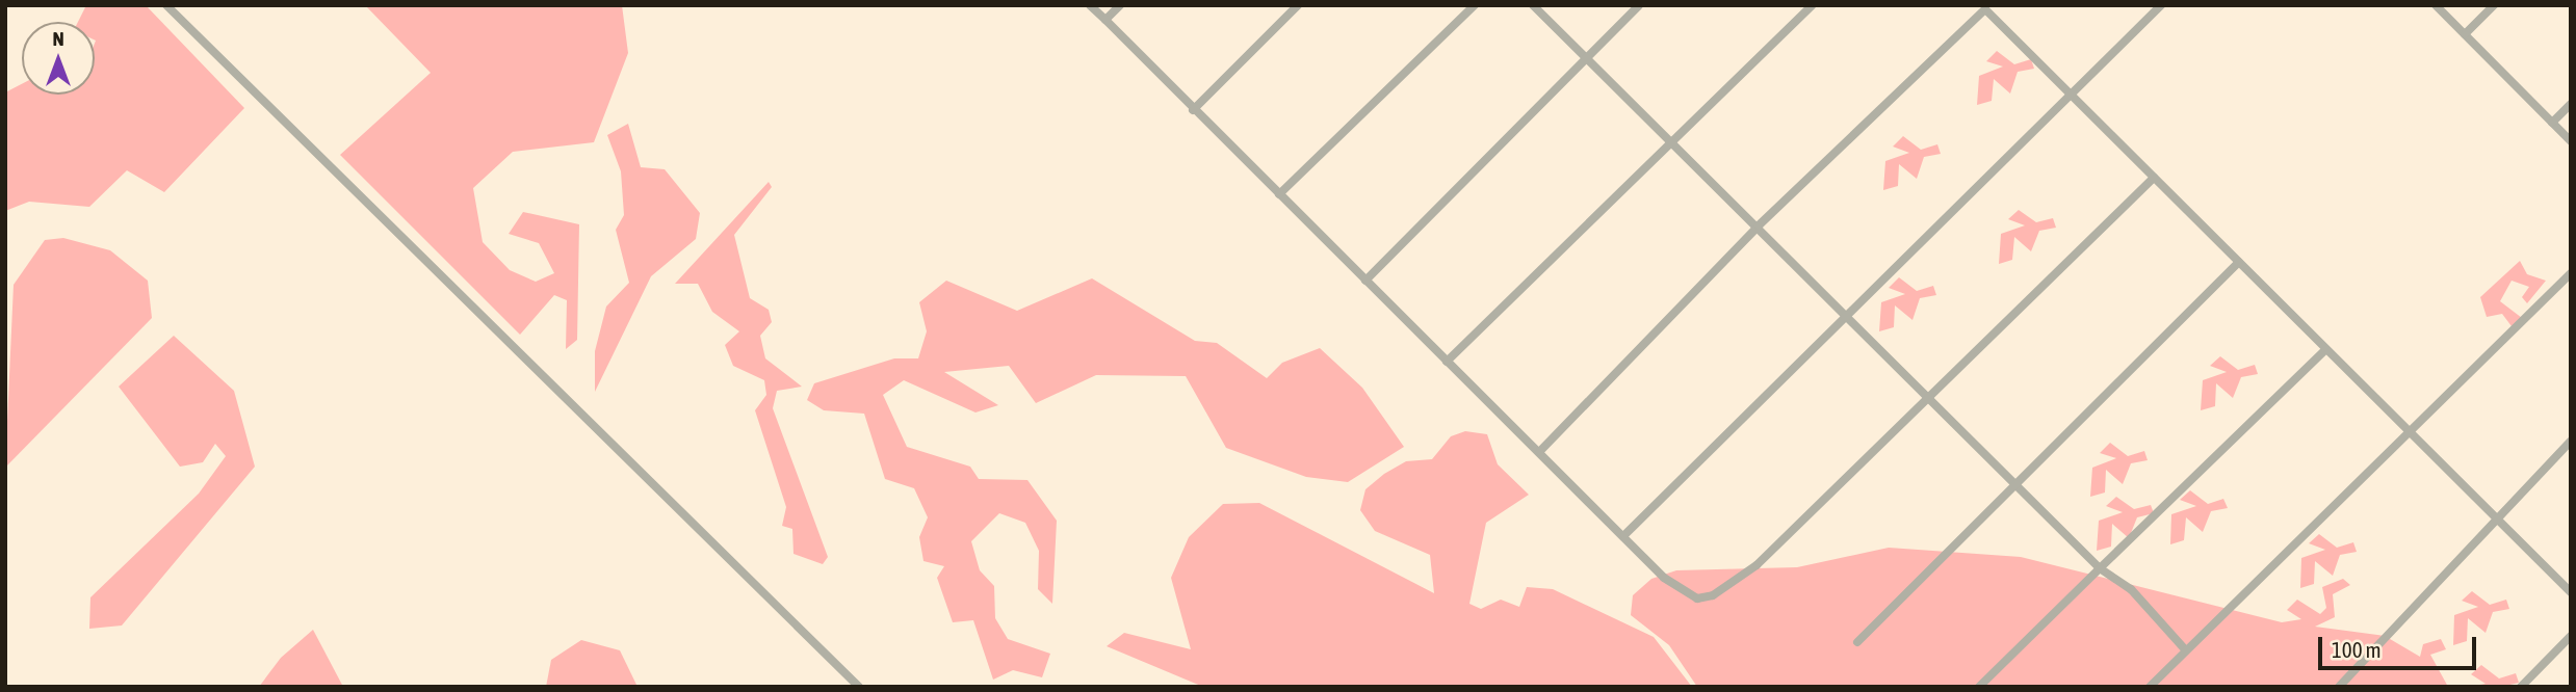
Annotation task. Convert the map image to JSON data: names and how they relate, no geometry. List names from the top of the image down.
{
  "scale_bar": "100 m",
  "north": "top"
}
